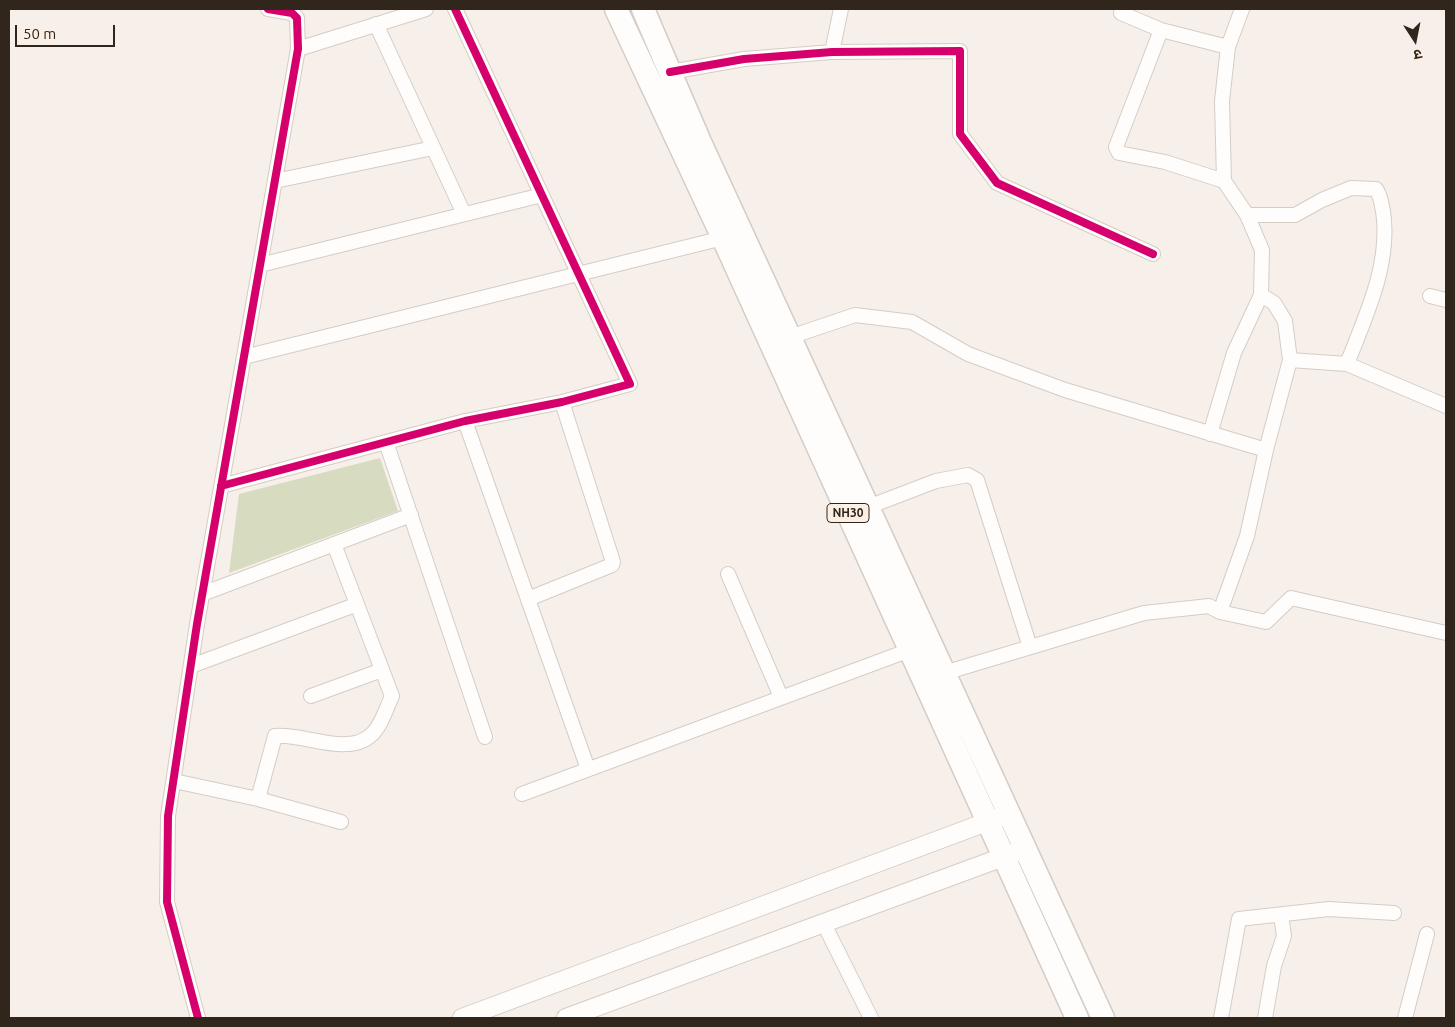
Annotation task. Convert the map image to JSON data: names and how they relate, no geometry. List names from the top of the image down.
{
  "streets": {
    "highway": ["NH30"]
  },
  "scale_bar": "50 m",
  "north": "bottom"
}
